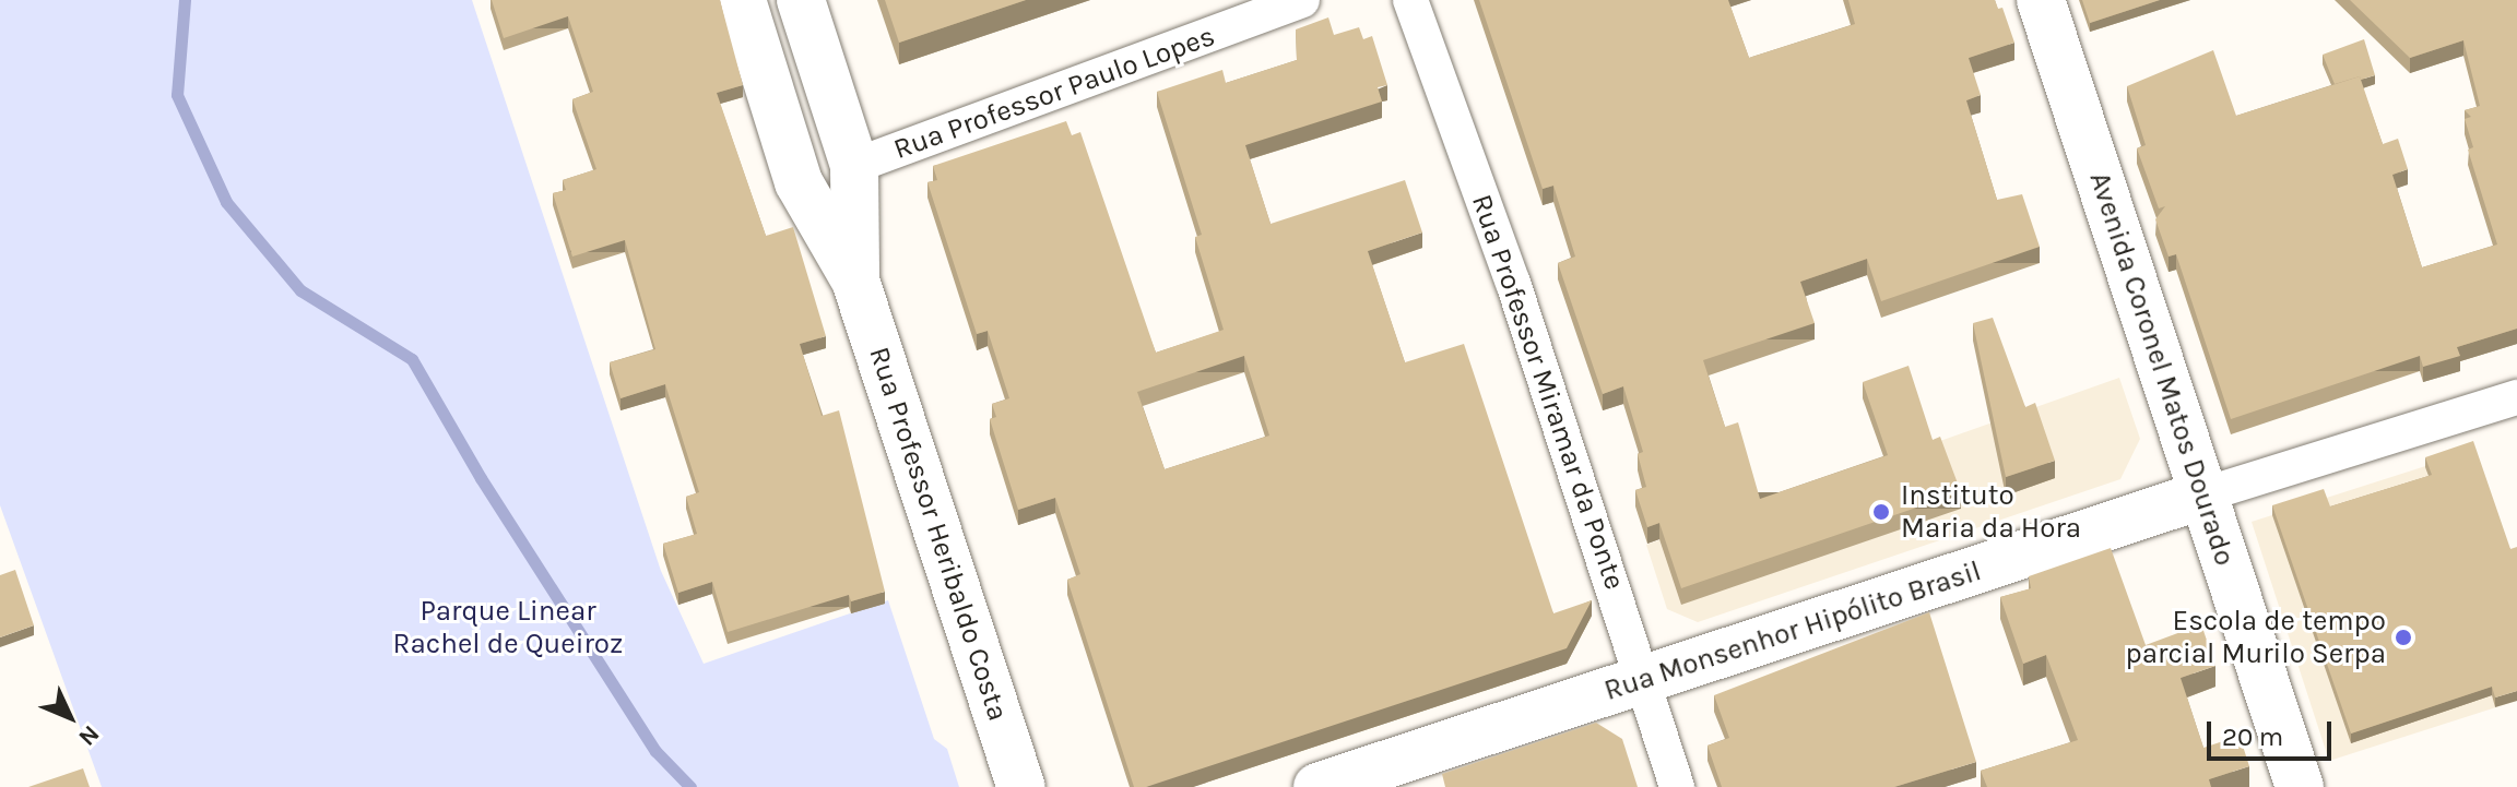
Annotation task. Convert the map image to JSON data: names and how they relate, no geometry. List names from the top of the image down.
{
  "streets": {
    "main road": ["Avenida Coronel Matos Dourado", "Rua Professor Heribaldo Costa", "Rua Monsenhor Hipólito Brasil"],
    "street": ["Rua Professor Paulo Lopes", "Rua Professor Miramar da Ponte"]
  },
  "crossings": [
    ["Rua Professor Paulo Lopes", "Rua Professor Heribaldo Costa"],
    ["Avenida Coronel Matos Dourado", "Rua Monsenhor Hipólito Brasil"],
    ["Rua Professor Miramar da Ponte", "Rua Monsenhor Hipólito Brasil"]
  ],
  "parks": ["Parque Linear Rachel de Queiroz"],
  "places": ["Instituto Maria da Hora", "Escola de tempo parcial Murilo Serpa"],
  "scale_bar": "20 m",
  "north": "bottom right"
}
